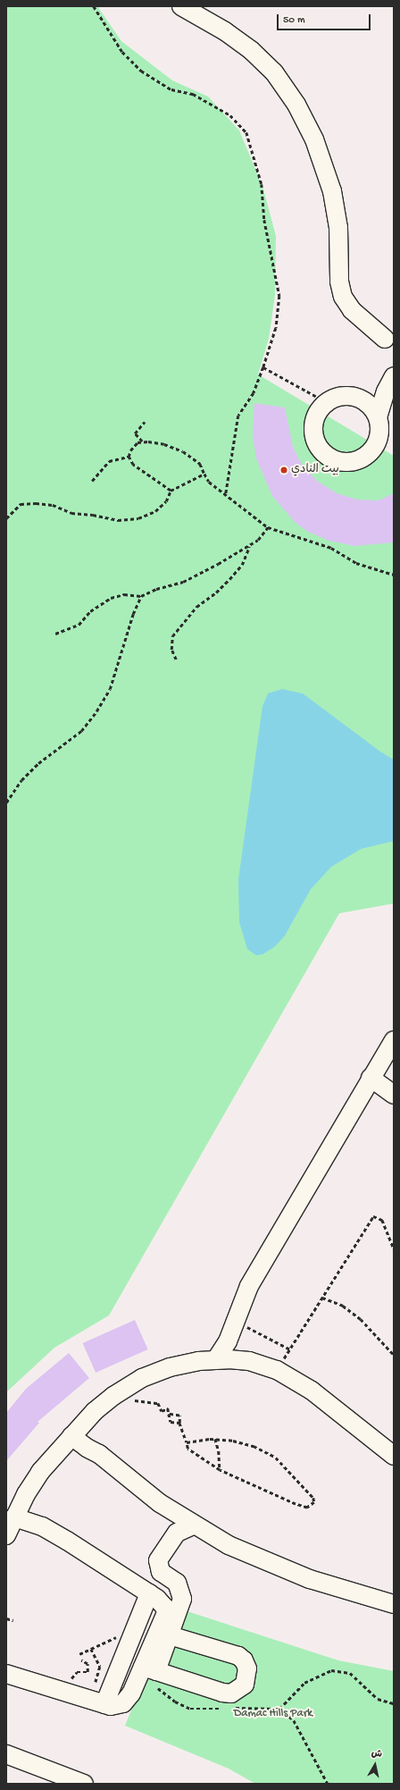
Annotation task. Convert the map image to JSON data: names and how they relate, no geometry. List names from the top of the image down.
{
  "parks": ["Damac Hills Park"],
  "places": ["بيت النادي"],
  "scale_bar": "50 m",
  "north": "top"
}
